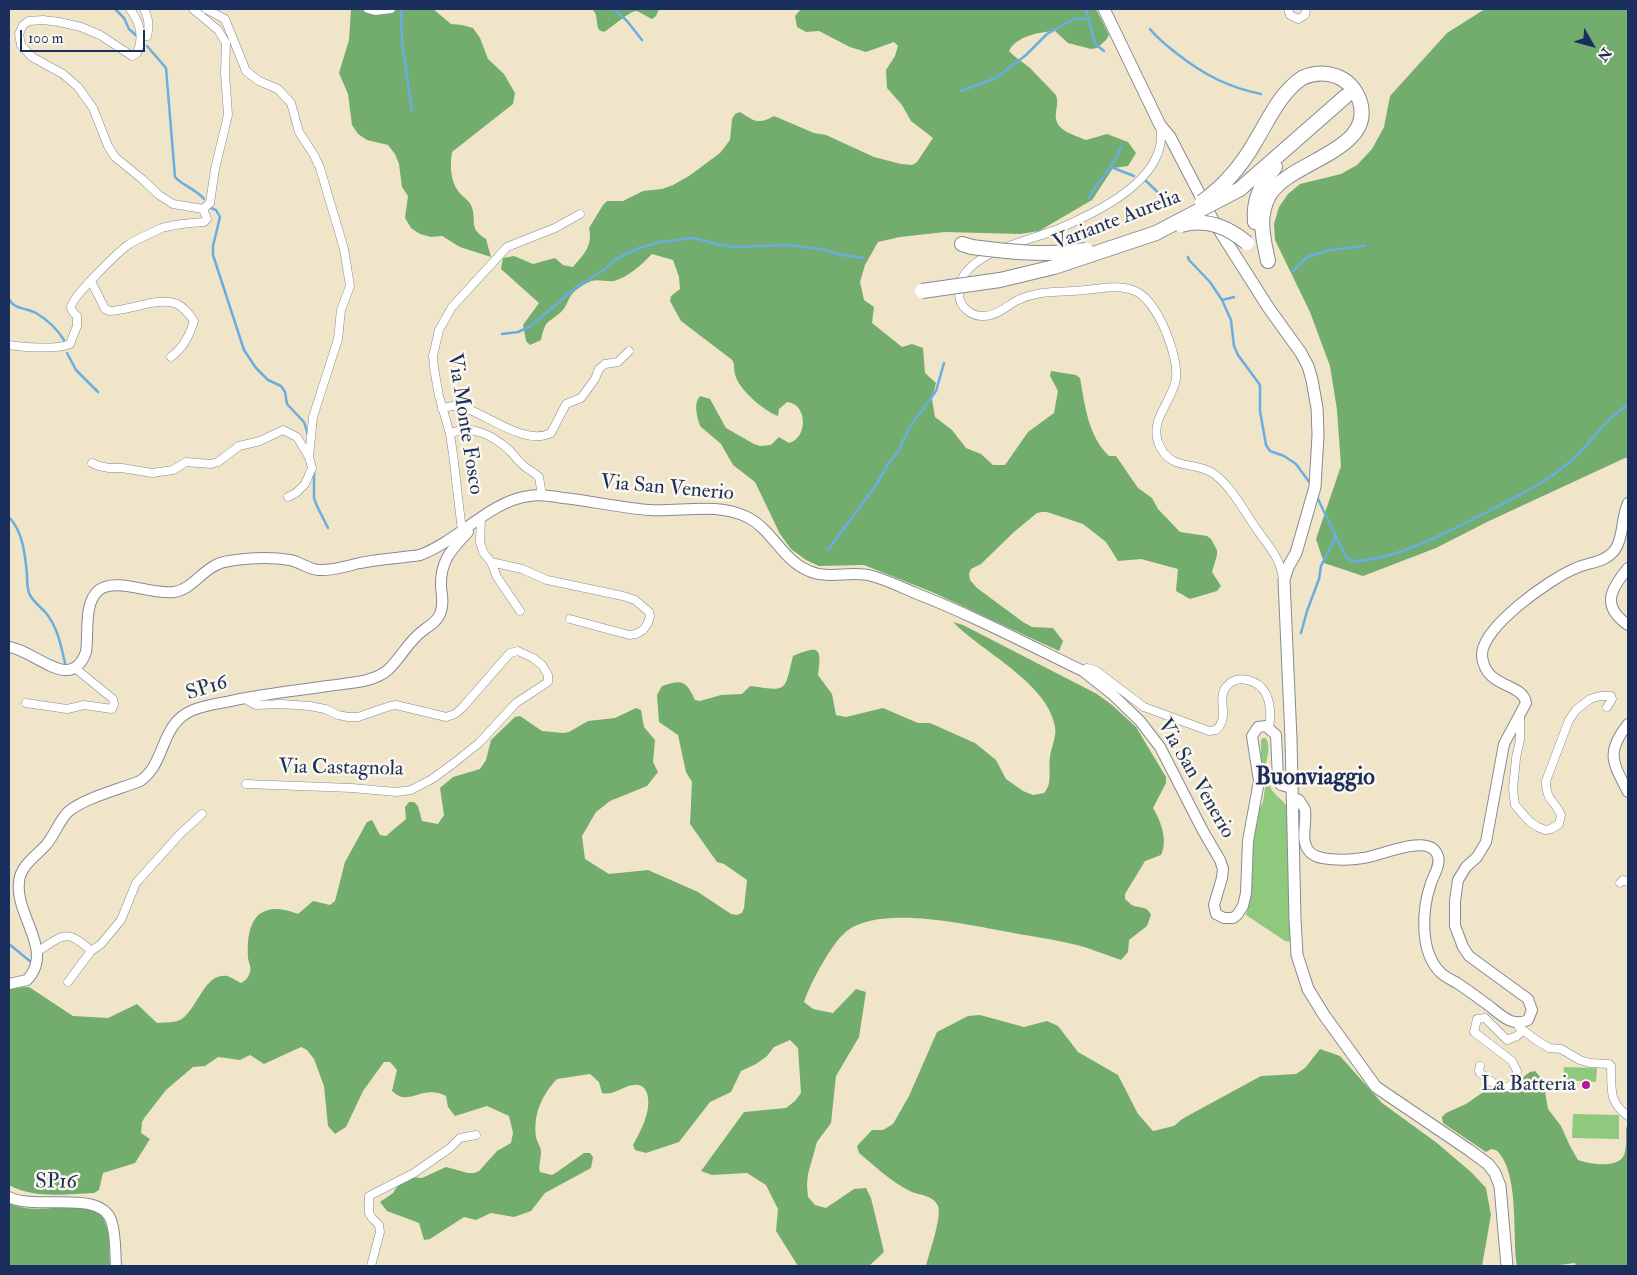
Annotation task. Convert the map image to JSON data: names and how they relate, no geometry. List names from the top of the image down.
{
  "streets": {
    "highway": ["Variante Aurelia"],
    "street": [
      "Via Monte Fosco",
      "Via San Venerio",
      "SP16",
      "Via Castagnola"
    ]
  },
  "crossings": [
    ["Via Monte Fosco", "Via San Venerio"],
    ["Via San Venerio", "SP16"],
    ["SP16", "Via Castagnola"]
  ],
  "districts": ["Buonviaggio"],
  "places": ["La Batteria"],
  "scale_bar": "100 m",
  "north": "bottom right"
}
